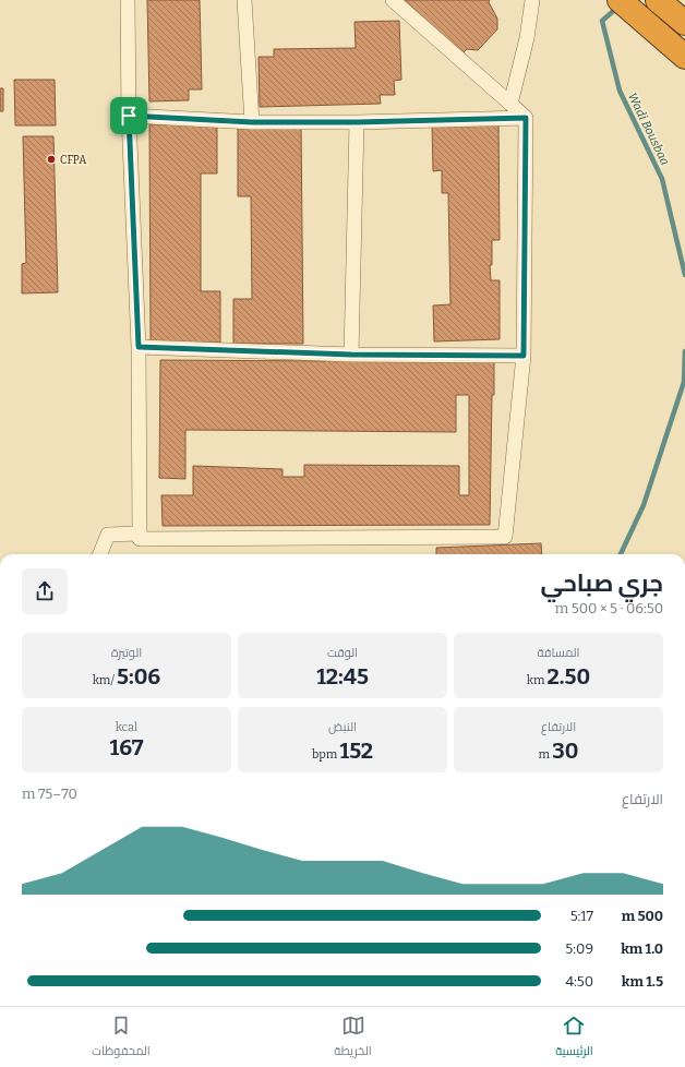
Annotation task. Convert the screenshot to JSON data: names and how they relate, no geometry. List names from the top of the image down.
{
  "water": ["Wadi Bousbaa"],
  "places": ["CFPA"],
  "page": {
    "heading": ["جري صباحي", "06:50 · 5 × 500 m"],
    "stats": [
      ["المسافة", "2.50 km"],
      ["الوقت", "12:45"],
      ["الوتيرة", "5:06 /km"],
      ["الارتفاع", "30 m"],
      ["النبض", "152 bpm"],
      ["kcal", "167"]
    ],
    "chart": ["الارتفاع", "70–75 m"],
    "list": [
      {
        "name": "500 m",
        "note": "5:17"
      },
      {
        "name": "1.0 km",
        "note": "5:09"
      },
      {
        "name": "1.5 km",
        "note": "4:50"
      }
    ],
    "tabs": ["الرئيسية", "الخريطة", "المحفوظات"]
  }
}
